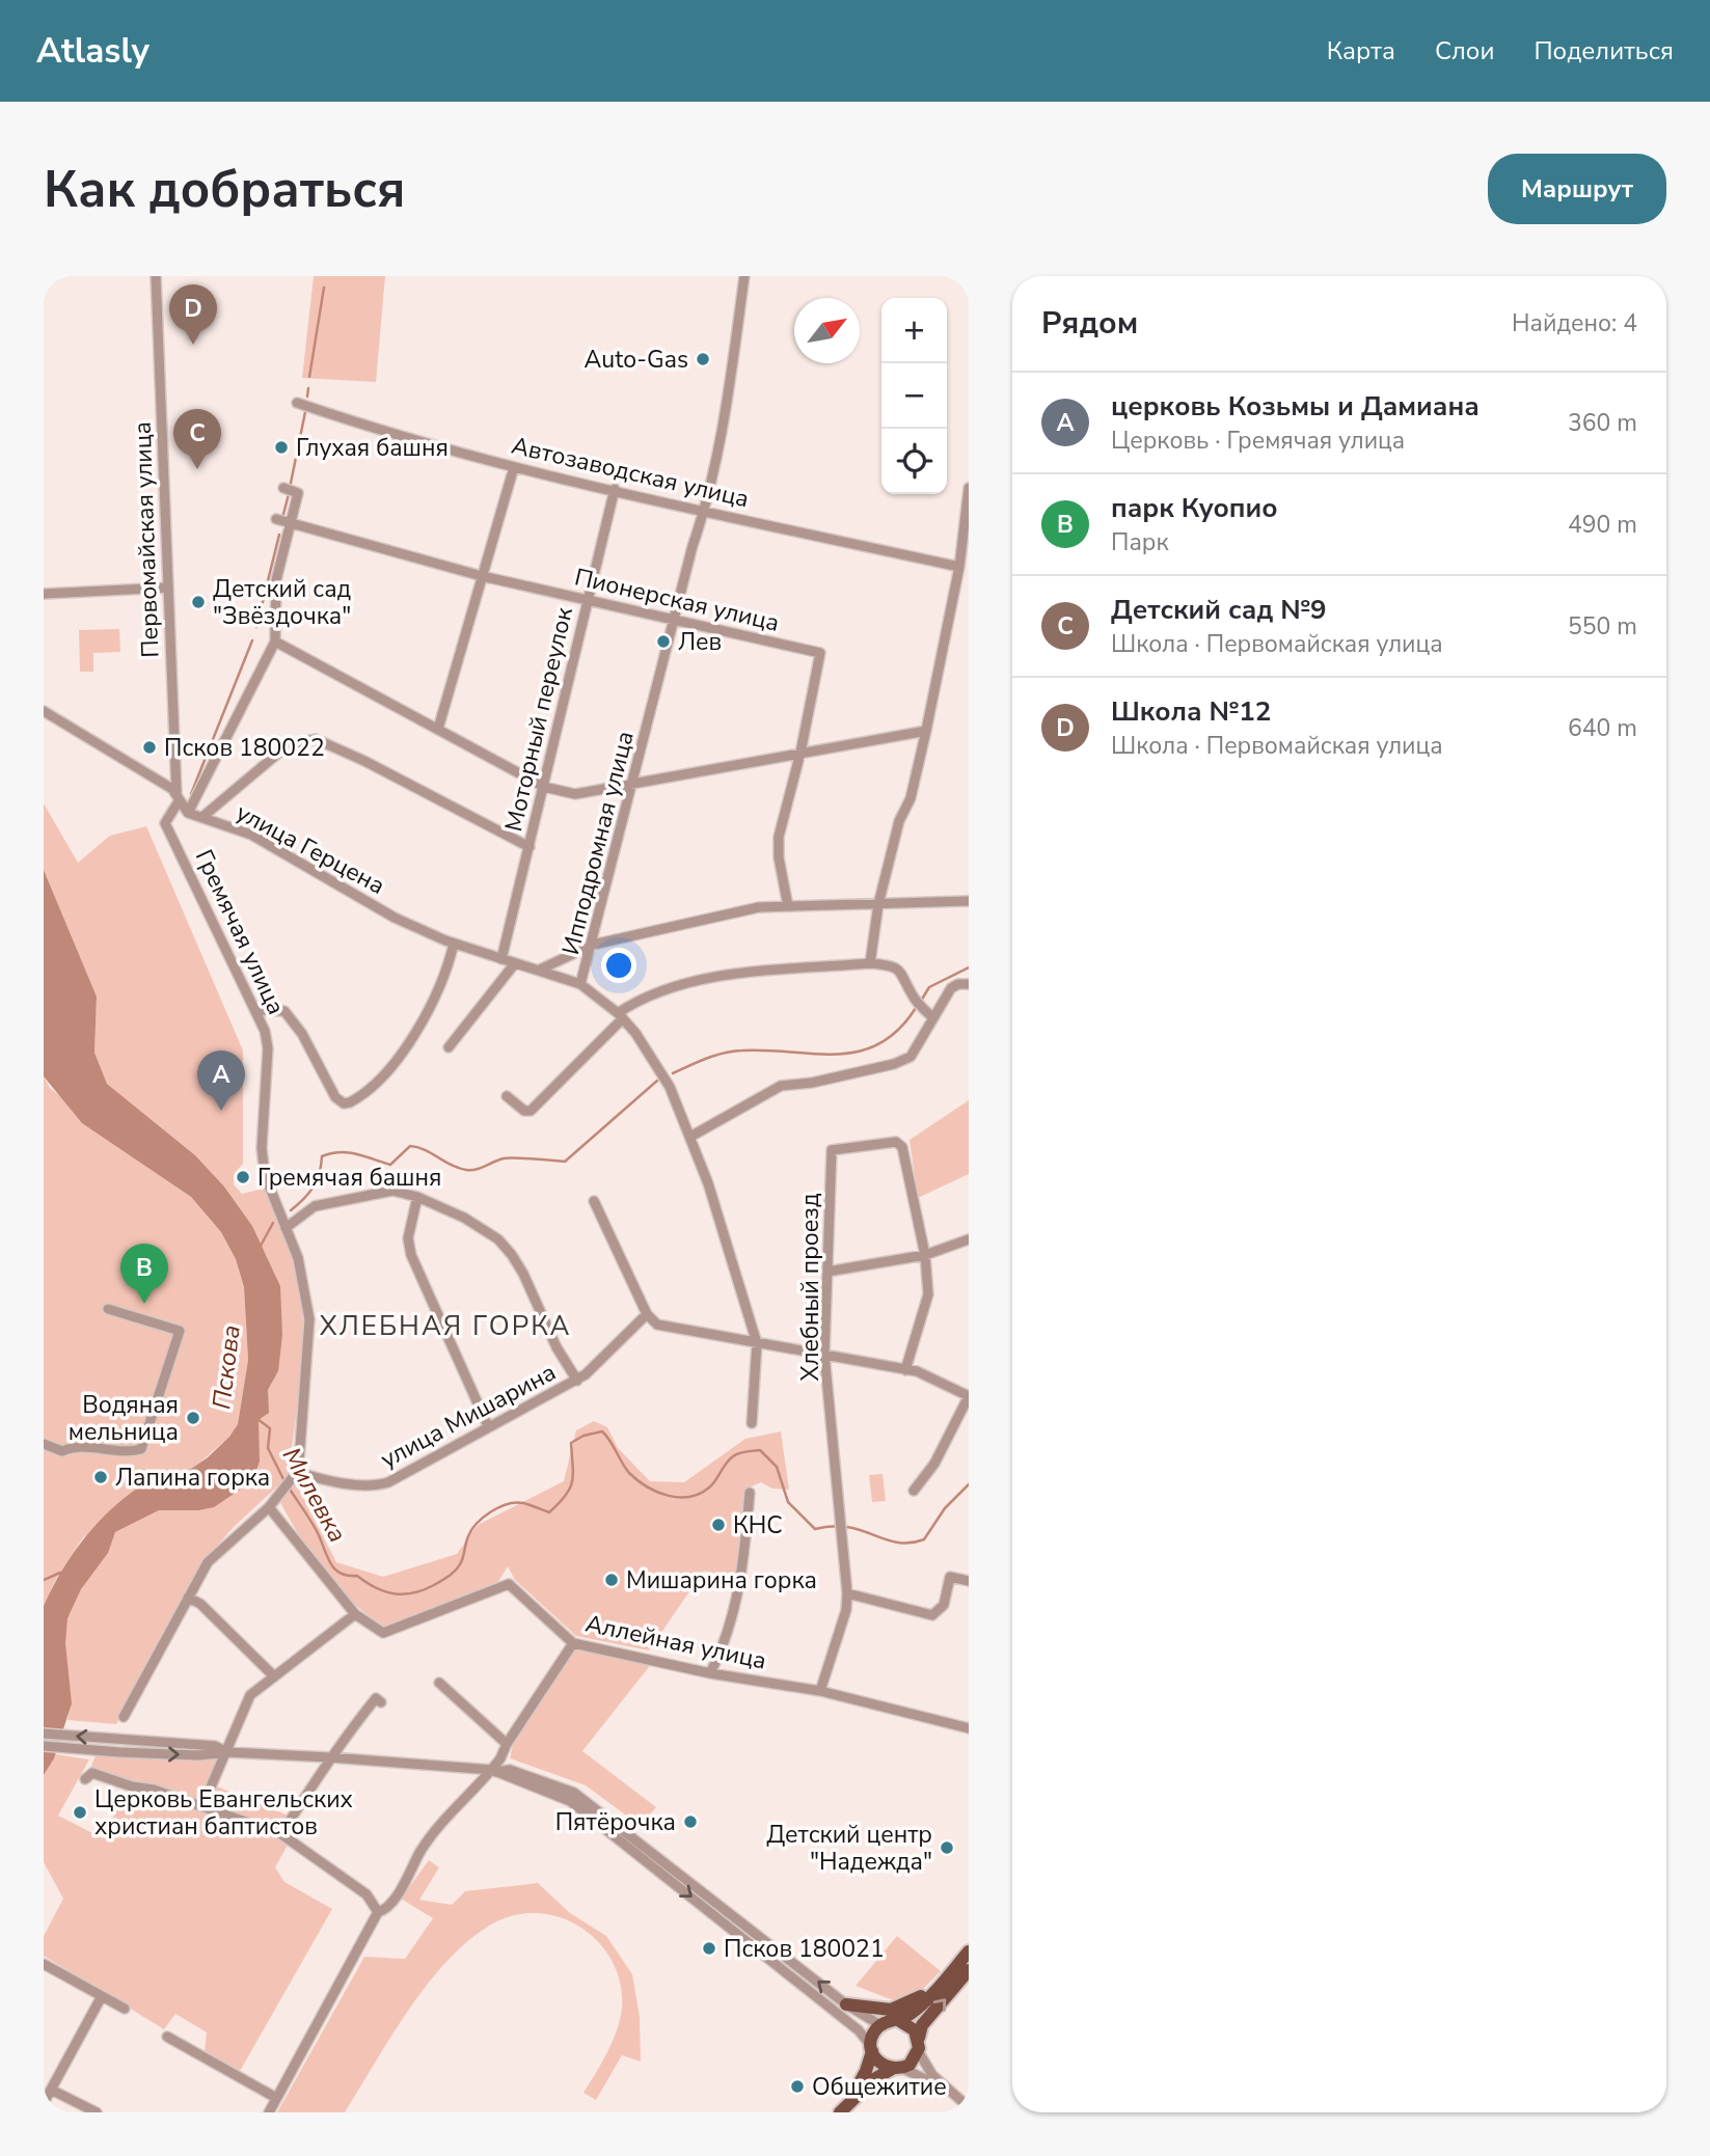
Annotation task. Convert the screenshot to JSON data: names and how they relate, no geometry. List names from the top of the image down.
{
  "streets": {
    "street": [
      "Автозаводская улица",
      "Первомайская улица",
      "Пионерская улица",
      "Моторный переулок",
      "Ипподромная улица",
      "улица Герцена",
      "Гремячая улица",
      "Хлебный проезд",
      "улица Мишарина",
      "Аллейная улица"
    ]
  },
  "crossings": [
    ["Автозаводская улица", "Моторный переулок"],
    ["Автозаводская улица", "Ипподромная улица"],
    ["Первомайская улица", "Гремячая улица"],
    ["Пионерская улица", "Моторный переулок"],
    ["Пионерская улица", "Ипподромная улица"],
    ["Моторный переулок", "улица Герцена"],
    ["Ипподромная улица", "улица Герцена"],
    ["Гремячая улица", "улица Мишарина"],
    ["Хлебный проезд", "Аллейная улица"]
  ],
  "districts": ["ХЛЕБНАЯ ГОРКА"],
  "water": ["Пскова", "Милевка"],
  "places": [
    "Auto-Gas",
    "Глухая башня",
    "Детский сад \"Звёздочка\"",
    "Лев",
    "Псков 180022",
    "Гремячая башня",
    "Водяная мельница",
    "Лапина горка",
    "КНС",
    "Мишарина горка",
    "Церковь Евангельских христиан баптистов",
    "Пятёрочка",
    "Детский центр \"Надежда\"",
    "Псков 180021",
    "Общежитие"
  ],
  "north": "top right",
  "page": {
    "header": "Atlasly",
    "nav": ["Карта", "Слои", "Поделиться"],
    "buttons": "Маршрут",
    "title": "Как добраться",
    "heading": ["Рядом", "Найдено: 4"],
    "pins": [
      "D",
      "C",
      "A",
      "B"
    ],
    "map_buttons": ["+", "−"],
    "list": [
      {
        "mark": "A",
        "name": "церковь Козьмы и Дамиана",
        "note": "Церковь · Гремячая улица",
        "value": "360 m"
      },
      {
        "mark": "B",
        "name": "парк Куопио",
        "note": "Парк",
        "value": "490 m"
      },
      {
        "mark": "C",
        "name": "Детский сад №9",
        "note": "Школа · Первомайская улица",
        "value": "550 m"
      },
      {
        "mark": "D",
        "name": "Школа №12",
        "note": "Школа · Первомайская улица",
        "value": "640 m"
      }
    ]
  }
}
